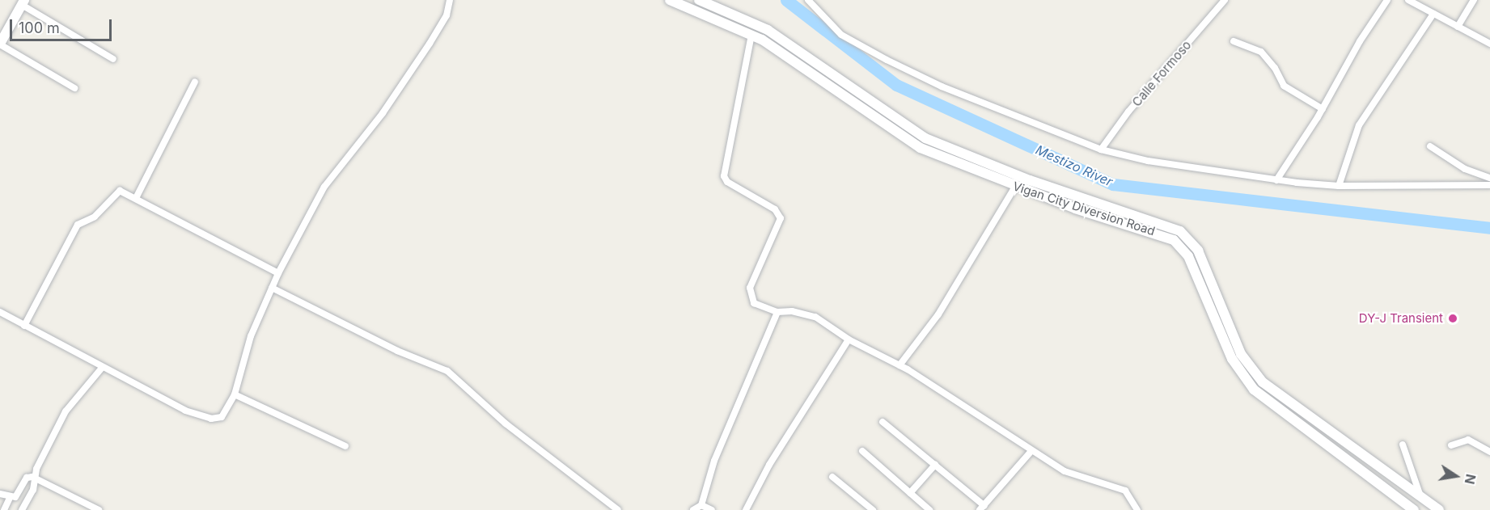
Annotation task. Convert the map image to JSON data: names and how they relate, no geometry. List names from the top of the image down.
{
  "streets": {
    "main road": ["Vigan City Diversion Road"],
    "street": ["Calle Formoso"]
  },
  "water": ["Mestizo River"],
  "places": ["DY-J Transient"],
  "scale_bar": "100 m",
  "north": "right"
}
